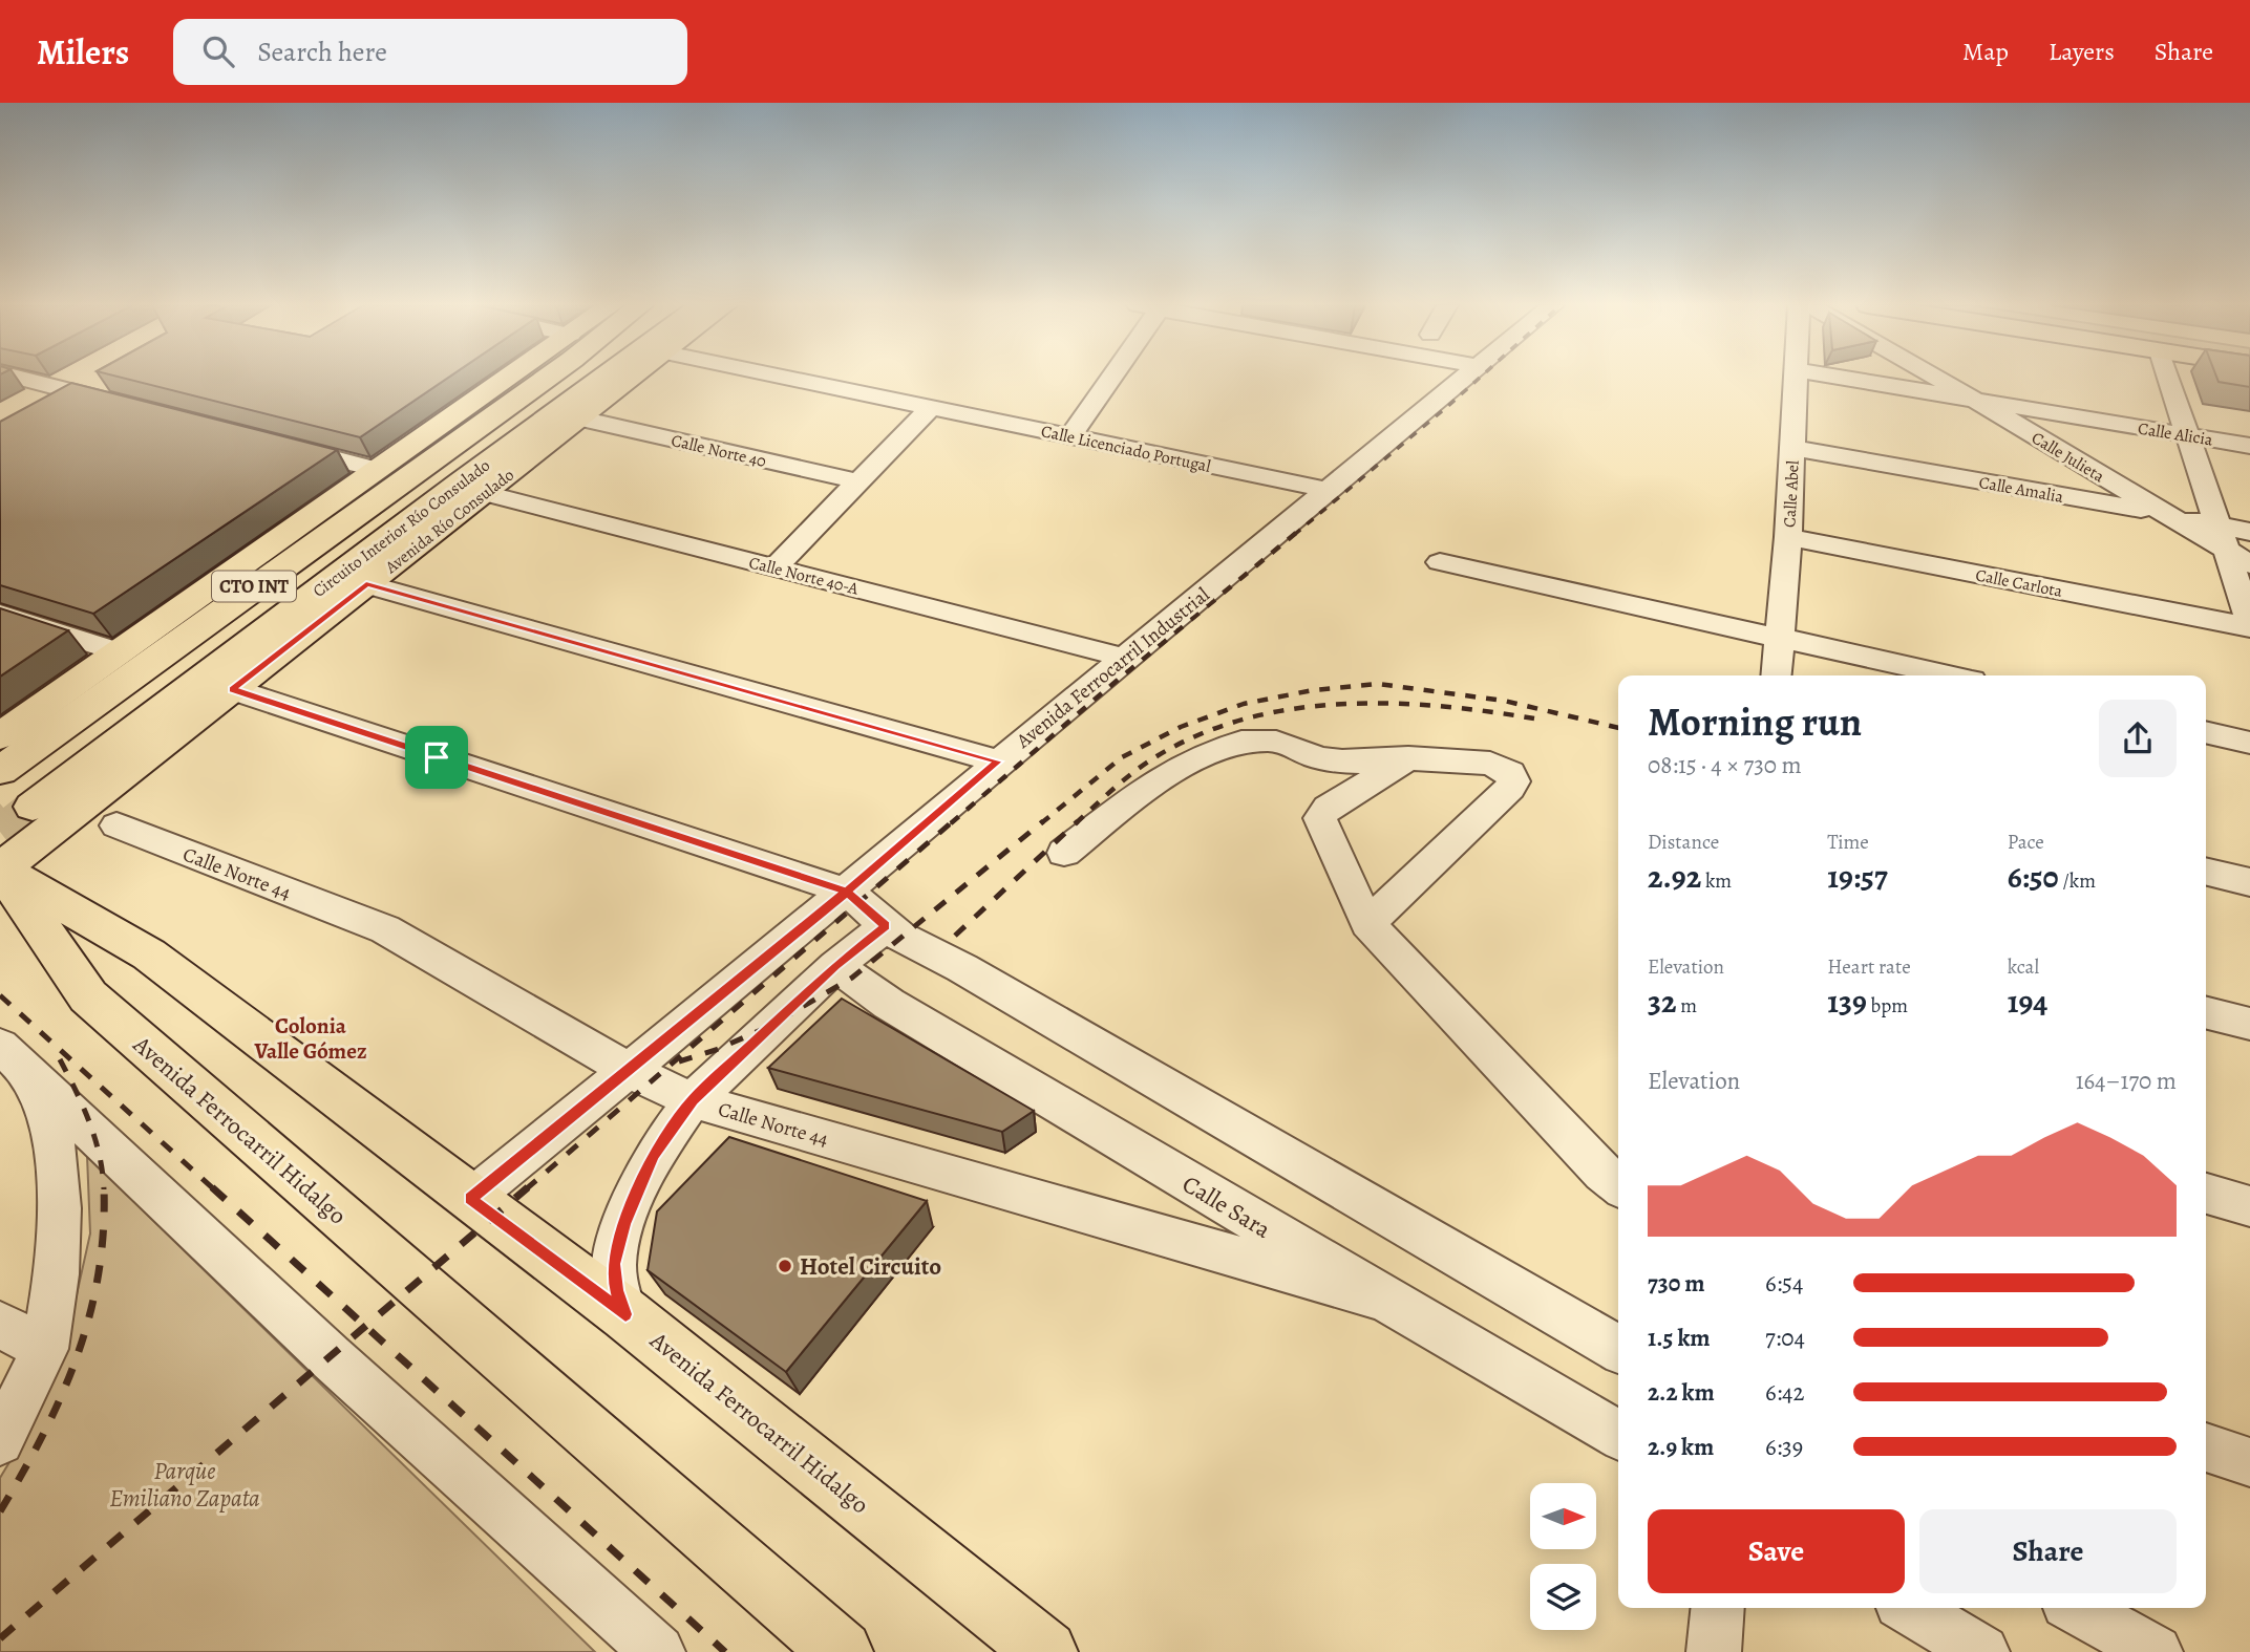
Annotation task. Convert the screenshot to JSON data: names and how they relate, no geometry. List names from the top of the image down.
{
  "streets": {
    "main road": [
      "Avenida Río Consulado",
      "Circuito Interior Río Consulado",
      "CTO INT",
      "Avenida Ferrocarril Hidalgo"
    ],
    "street": [
      "Calle Alicia",
      "Calle Licenciado Portugal",
      "Calle Norte 40",
      "Calle Julieta",
      "Calle Amalia",
      "Calle Abel",
      "Calle Norte 40-A",
      "Calle Carlota",
      "Avenida Ferrocarril Industrial",
      "Calle Norte 44",
      "Calle Sara"
    ]
  },
  "crossings": [
    ["Calle Alicia", "Calle Julieta"],
    ["Calle Licenciado Portugal", "Avenida Ferrocarril Industrial"],
    ["Calle Norte 40", "Avenida Río Consulado"],
    ["Calle Norte 40", "Circuito Interior Río Consulado"],
    ["Calle Julieta", "Calle Amalia"],
    ["Calle Amalia", "Calle Abel"],
    ["Calle Abel", "Calle Carlota"],
    ["Avenida Río Consulado", "Circuito Interior Río Consulado"],
    ["Avenida Río Consulado", "Calle Norte 40-A"],
    ["Avenida Río Consulado", "Avenida Ferrocarril Hidalgo"],
    ["Calle Norte 40-A", "Avenida Ferrocarril Industrial"],
    ["Avenida Ferrocarril Industrial", "Calle Norte 44"],
    ["Avenida Ferrocarril Industrial", "Avenida Ferrocarril Hidalgo"],
    ["Calle Norte 44", "Calle Sara"]
  ],
  "districts": ["Colonia Valle Gómez"],
  "parks": ["Parque Emiliano Zapata"],
  "places": ["Hotel Circuito"],
  "north": "right",
  "page": {
    "header": "Milers",
    "search": "Search here",
    "nav": ["Map", "Layers", "Share"],
    "heading": ["Morning run", "08:15 · 4 × 730 m"],
    "stats": [
      ["Distance", "2.92 km"],
      ["Time", "19:57"],
      ["Pace", "6:50 /km"],
      ["Elevation", "32 m"],
      ["Heart rate", "139 bpm"],
      ["kcal", "194"]
    ],
    "chart": ["Elevation", "164–170 m"],
    "list": [
      {
        "name": "730 m",
        "note": "6:54"
      },
      {
        "name": "1.5 km",
        "note": "7:04"
      },
      {
        "name": "2.2 km",
        "note": "6:42"
      },
      {
        "name": "2.9 km",
        "note": "6:39"
      }
    ],
    "buttons": ["Save", "Share"]
  }
}
